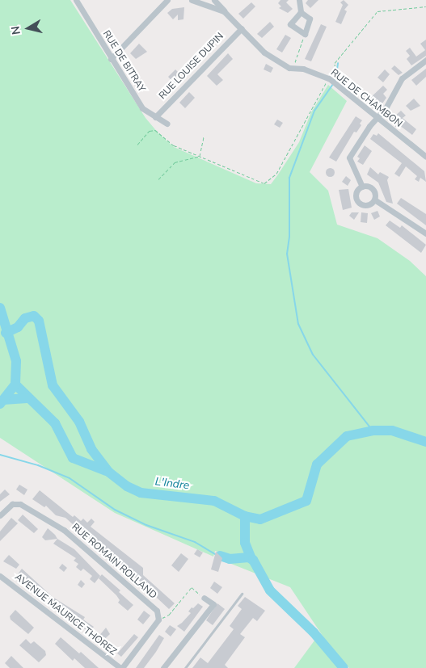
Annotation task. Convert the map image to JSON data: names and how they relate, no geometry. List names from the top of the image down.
{
  "streets": {
    "street": [
      "RUE DE BITRAY",
      "RUE LOUISE DUPIN",
      "RUE DE CHAMBON",
      "RUE ROMAIN ROLLAND",
      "AVENUE MAURICE THOREZ"
    ]
  },
  "crossings": [
    ["RUE DE BITRAY", "RUE LOUISE DUPIN"],
    ["RUE LOUISE DUPIN", "RUE DE CHAMBON"]
  ],
  "water": ["L'Indre"],
  "north": "left"
}
